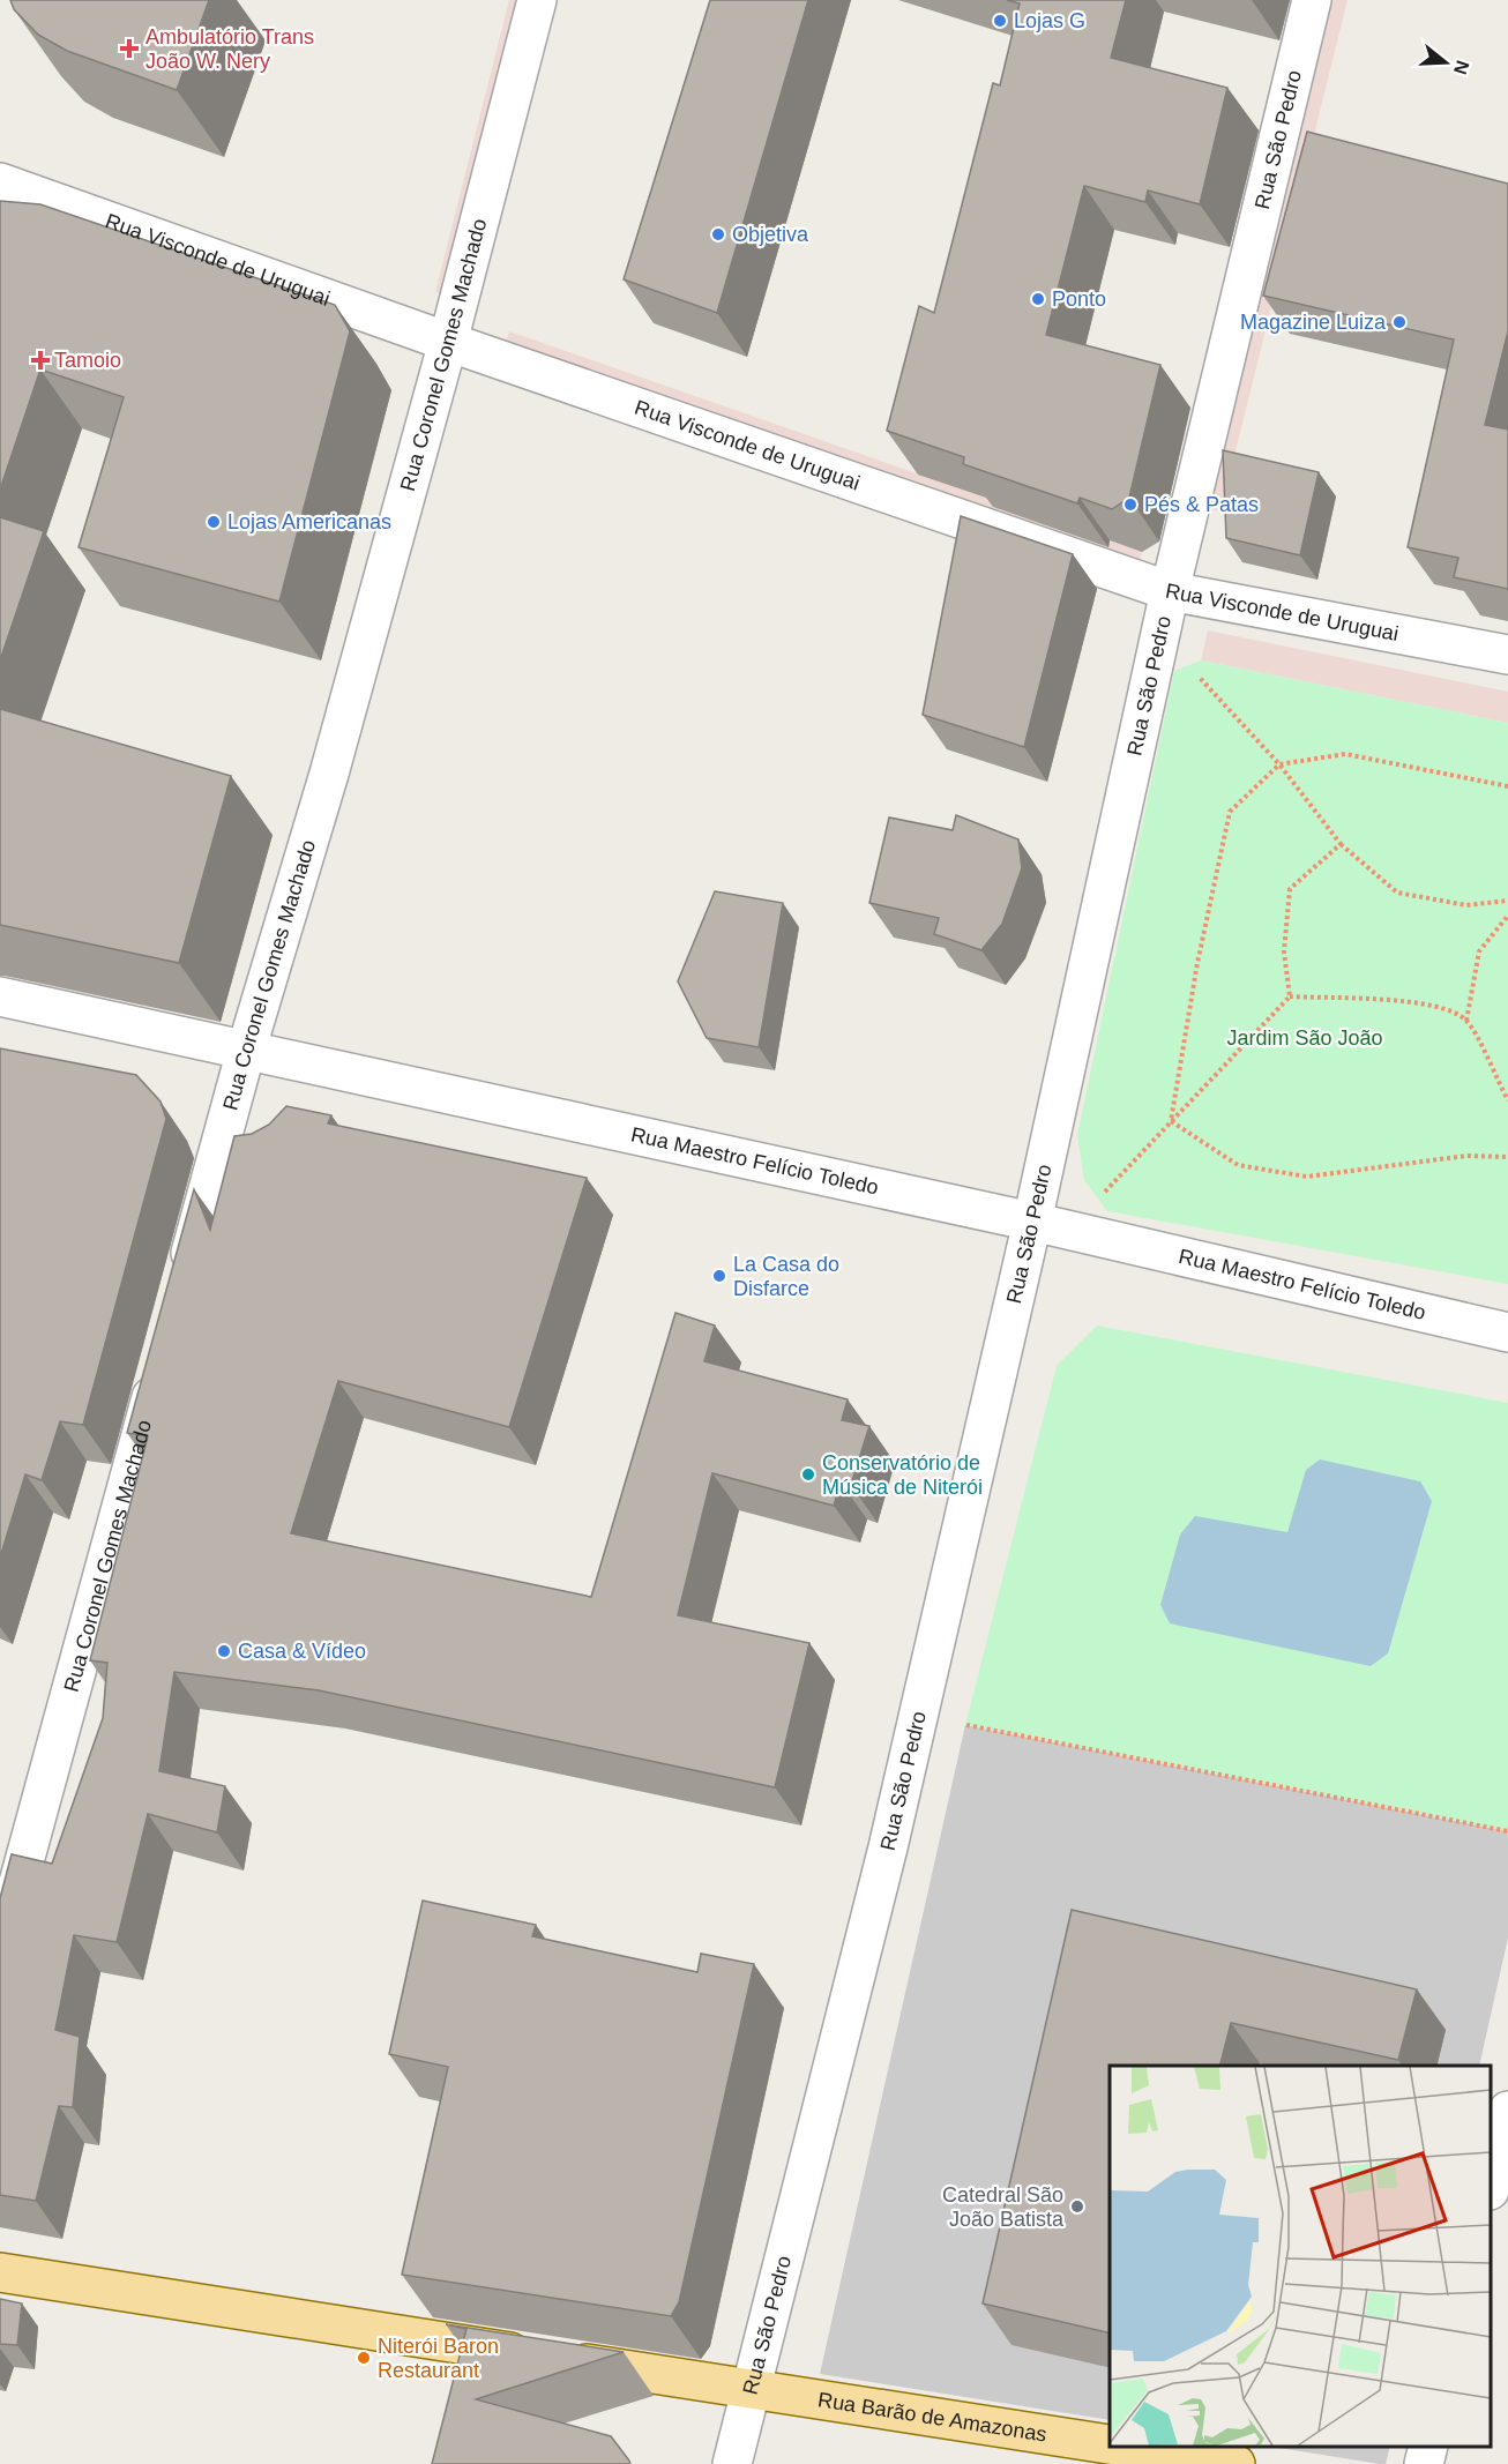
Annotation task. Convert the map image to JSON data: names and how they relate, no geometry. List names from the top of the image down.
{
  "streets": {
    "main road": ["Rua Barão de Amazonas"],
    "street": [
      "Rua São Pedro",
      "Rua Visconde de Uruguai",
      "Rua Coronel Gomes Machado",
      "Rua Maestro Felício Toledo"
    ]
  },
  "crossings": [
    ["Rua São Pedro", "Rua Visconde de Uruguai"],
    ["Rua São Pedro", "Rua Maestro Felício Toledo"],
    ["Rua São Pedro", "Rua Barão de Amazonas"],
    ["Rua Visconde de Uruguai", "Rua Coronel Gomes Machado"],
    ["Rua Coronel Gomes Machado", "Rua Maestro Felício Toledo"]
  ],
  "parks": ["Jardim São João"],
  "places": {
    "other": [
      "Lojas G",
      "Objetiva",
      "Ponto",
      "Magazine Luiza",
      "Pés & Patas",
      "Lojas Americanas",
      "La Casa do Disfarce",
      "Conservatório de Música de Niterói",
      "Casa & Vídeo",
      "Catedral São João Batista",
      "Niterói Baron Restaurant"
    ],
    "health": ["Ambulatório Trans João W. Nery", "Tamoio"]
  },
  "north": "right"
}
